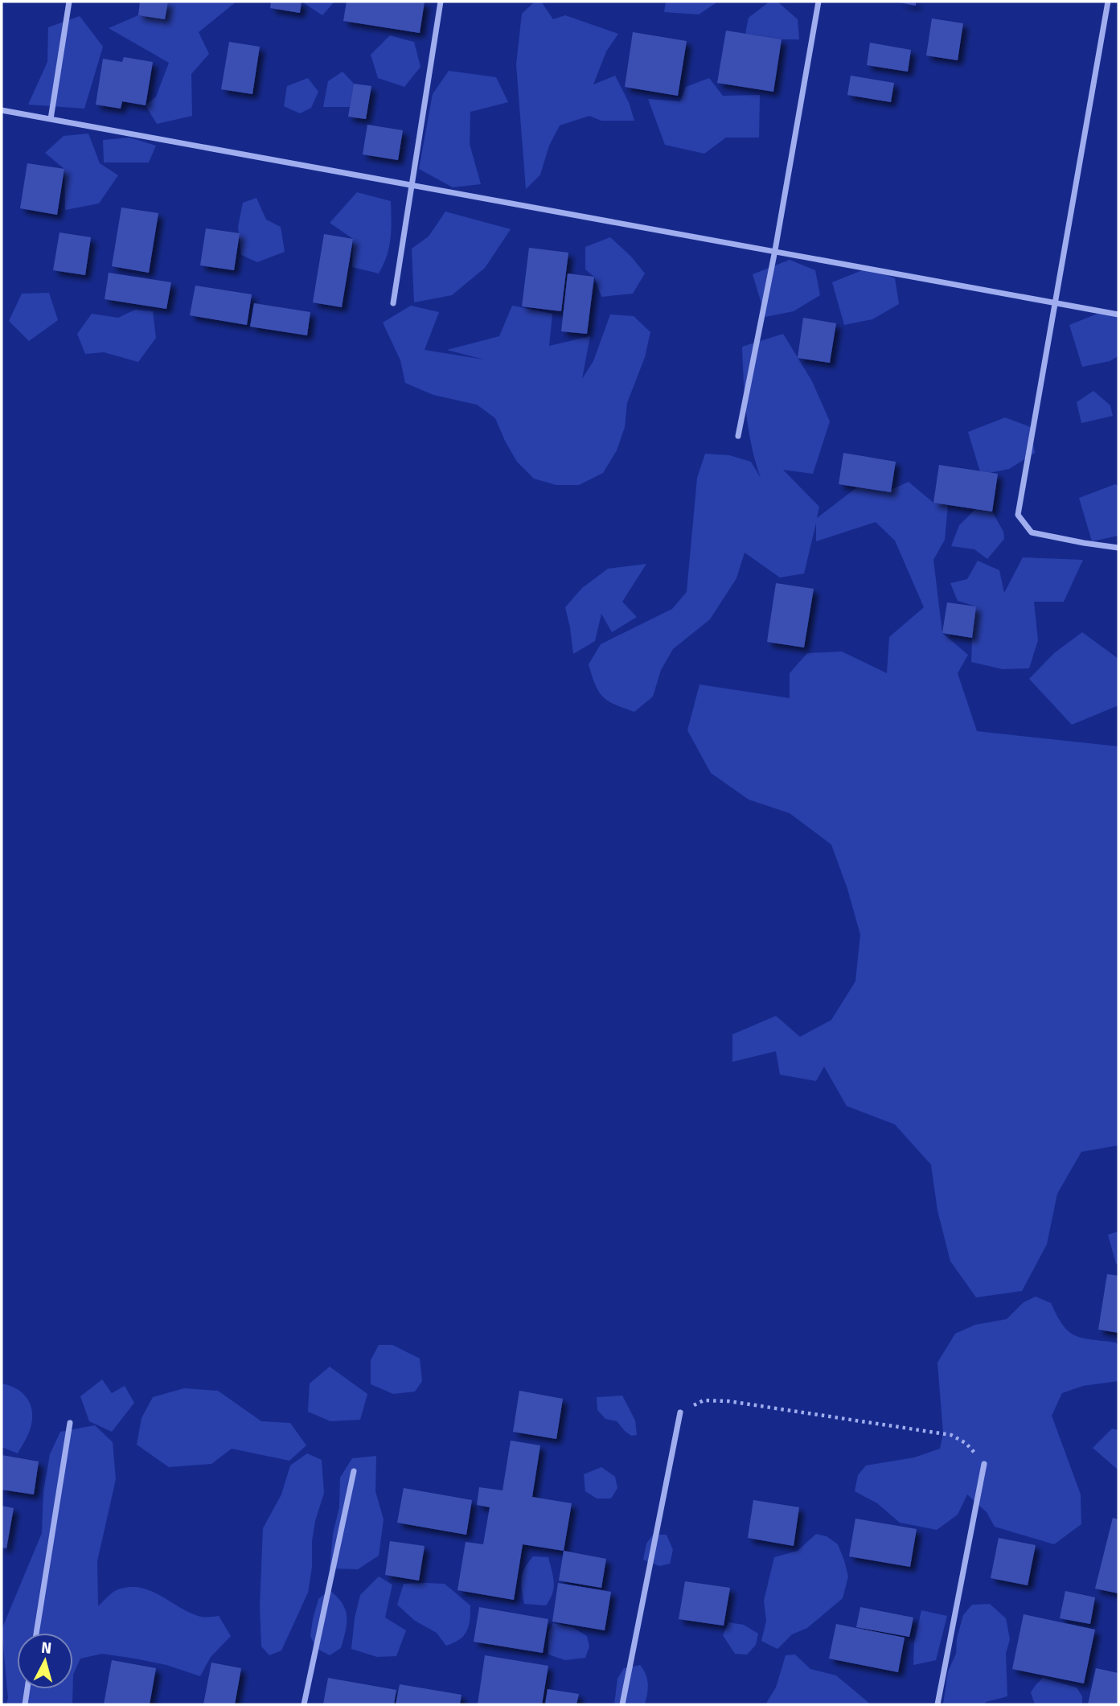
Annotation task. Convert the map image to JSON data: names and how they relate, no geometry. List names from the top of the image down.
{
  "north": "top"
}
